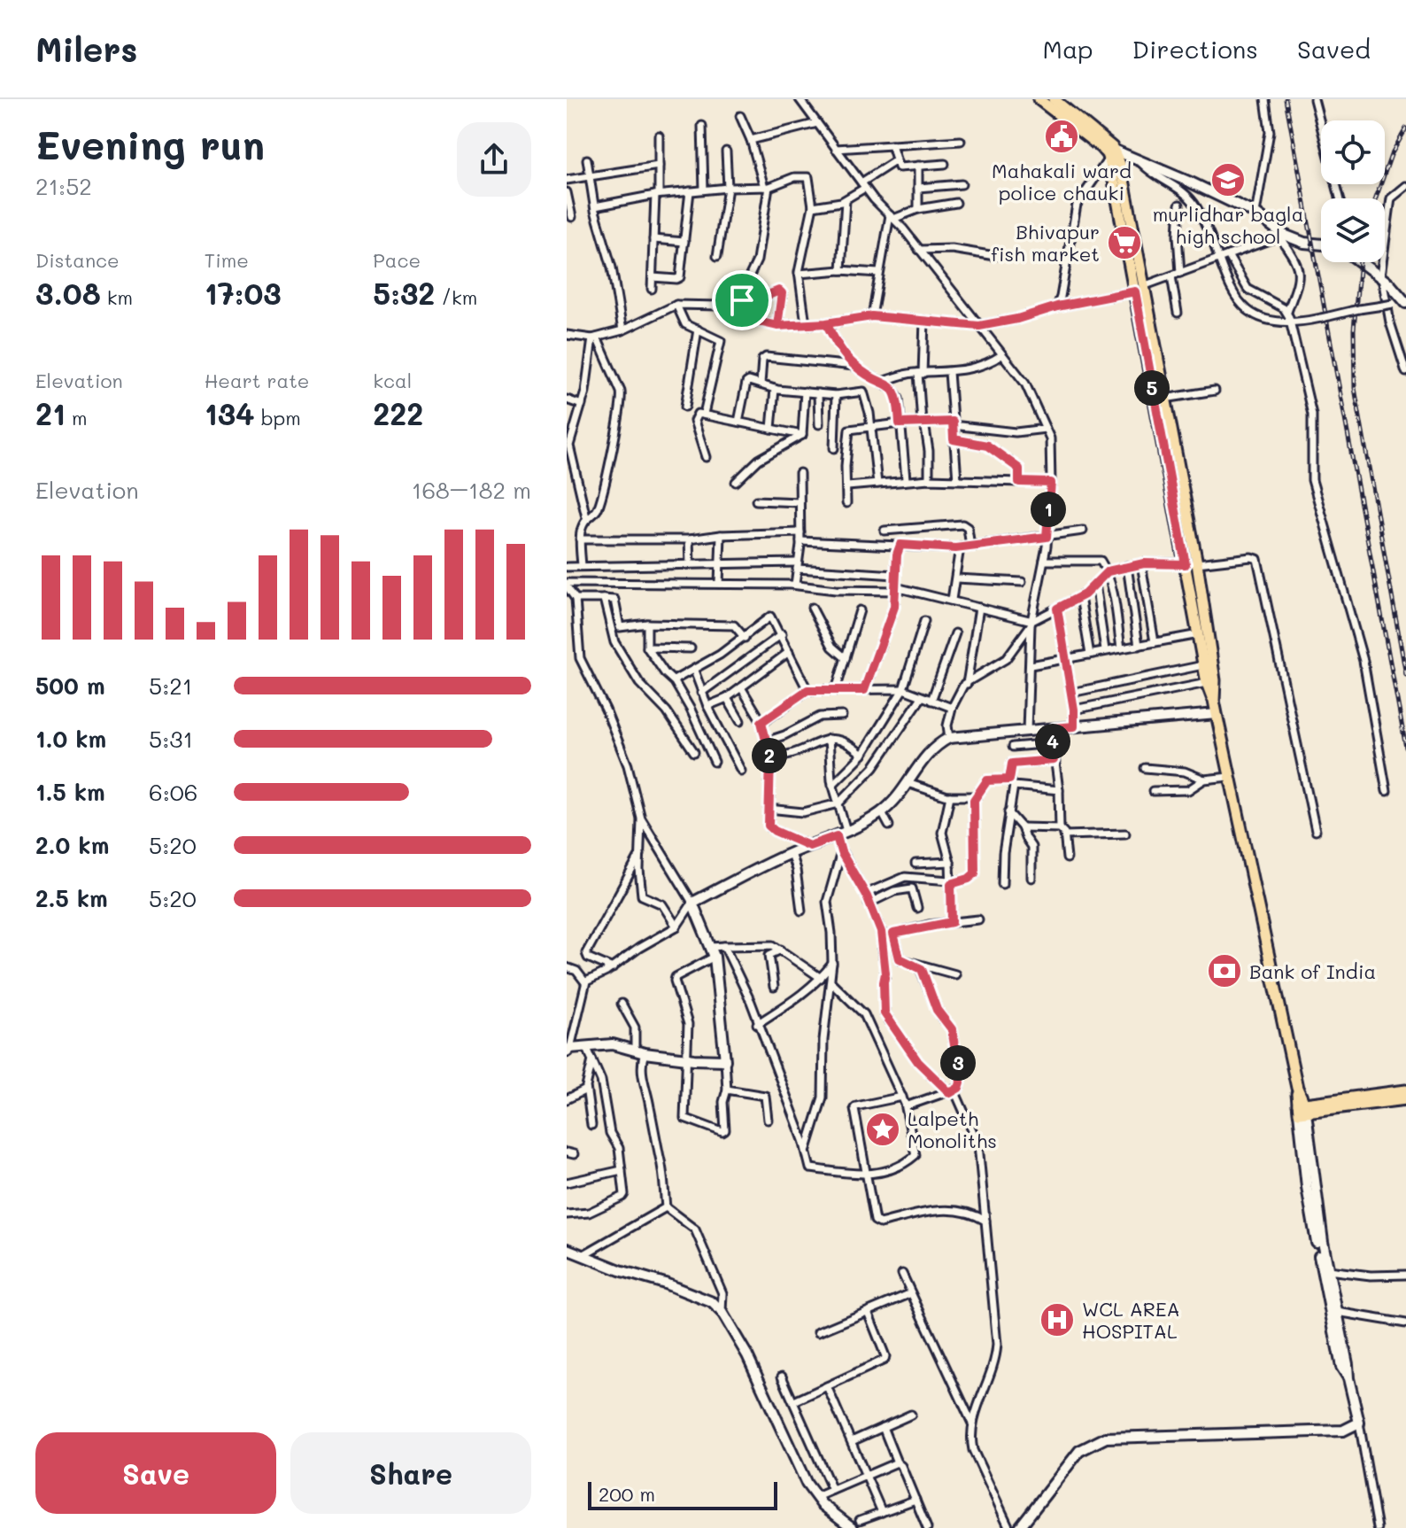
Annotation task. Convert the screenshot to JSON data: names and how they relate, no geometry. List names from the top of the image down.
{
  "places": {
    "public building": ["Mahakali ward police chauki"],
    "school or university": ["murlidhar bagla high school"],
    "supermarket": ["Bhivapur fish market"],
    "bank": ["Bank of India"],
    "place": ["Lalpeth Monoliths"],
    "hospital": ["WCL AREA HOSPITAL"]
  },
  "scale_bar": "200 m",
  "page": {
    "header": "Milers",
    "nav": ["Map", "Directions", "Saved"],
    "heading": ["Evening run", "21:52"],
    "stats": [
      ["Distance", "3.08 km"],
      ["Time", "17:03"],
      ["Pace", "5:32 /km"],
      ["Elevation", "21 m"],
      ["Heart rate", "134 bpm"],
      ["kcal", "222"]
    ],
    "pins": [
      "5",
      "1",
      "4",
      "2",
      "3"
    ],
    "chart": ["Elevation", "168–182 m"],
    "list": [
      {
        "name": "500 m",
        "note": "5:21"
      },
      {
        "name": "1.0 km",
        "note": "5:31"
      },
      {
        "name": "1.5 km",
        "note": "6:06"
      },
      {
        "name": "2.0 km",
        "note": "5:20"
      },
      {
        "name": "2.5 km",
        "note": "5:20"
      }
    ],
    "buttons": ["Save", "Share"],
    "scale": "200 m"
  }
}
